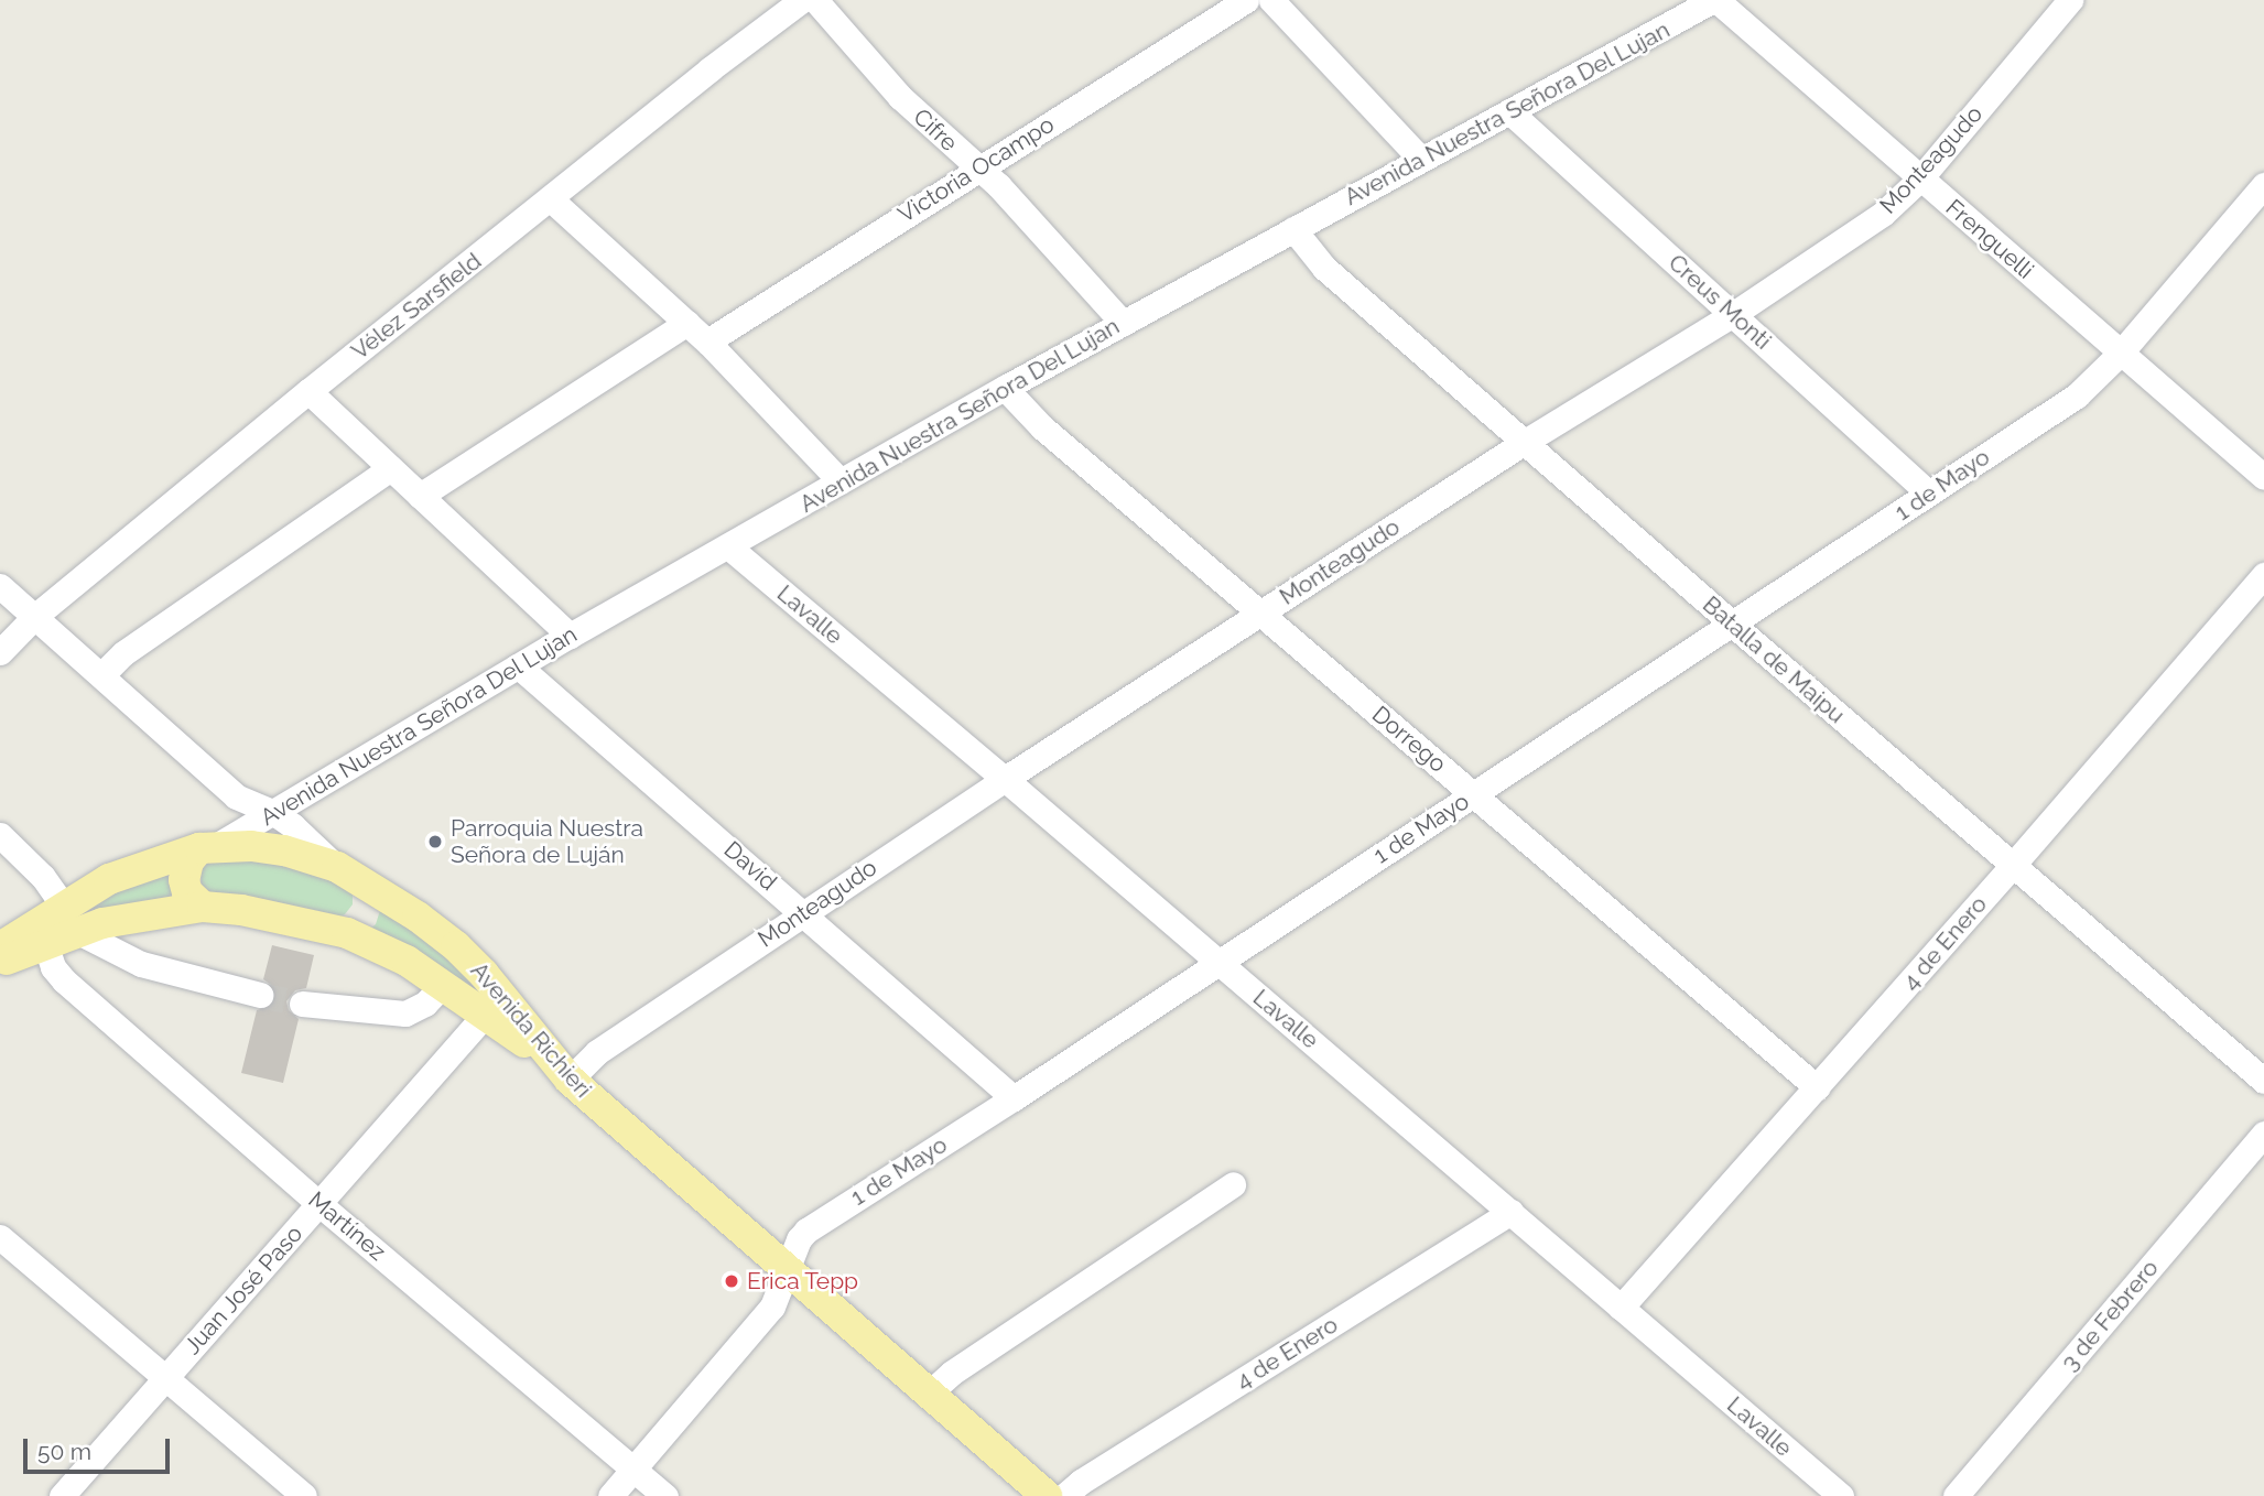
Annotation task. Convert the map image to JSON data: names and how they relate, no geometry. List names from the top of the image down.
{
  "streets": {
    "main road": ["Avenida Richieri"],
    "street": [
      "Avenida Nuestra Señora Del Lujan",
      "Cifre",
      "Monteagudo",
      "Victoria Ocampo",
      "Frenguelli",
      "Creus Monti",
      "Vélez Sarsfield",
      "1 de Mayo",
      "Lavalle",
      "Batalla de Maipu",
      "Dorrego",
      "David",
      "4 de Enero",
      "Martínez",
      "Juan José Paso",
      "3 de Febrero"
    ]
  },
  "crossings": [
    ["Avenida Nuestra Señora Del Lujan", "Cifre"],
    ["Avenida Nuestra Señora Del Lujan", "Frenguelli"],
    ["Avenida Nuestra Señora Del Lujan", "Creus Monti"],
    ["Avenida Nuestra Señora Del Lujan", "Lavalle"],
    ["Avenida Nuestra Señora Del Lujan", "Batalla de Maipu"],
    ["Avenida Nuestra Señora Del Lujan", "Dorrego"],
    ["Avenida Nuestra Señora Del Lujan", "David"],
    ["Avenida Nuestra Señora Del Lujan", "Avenida Richieri"],
    ["Cifre", "Victoria Ocampo"],
    ["Monteagudo", "Frenguelli"],
    ["Monteagudo", "Creus Monti"],
    ["Monteagudo", "Lavalle"],
    ["Monteagudo", "Batalla de Maipu"],
    ["Monteagudo", "Dorrego"],
    ["Monteagudo", "David"],
    ["Monteagudo", "Avenida Richieri"],
    ["Frenguelli", "1 de Mayo"],
    ["Creus Monti", "1 de Mayo"],
    ["Vélez Sarsfield", "Avenida Richieri"],
    ["1 de Mayo", "Lavalle"],
    ["1 de Mayo", "Batalla de Maipu"],
    ["1 de Mayo", "Dorrego"],
    ["1 de Mayo", "David"],
    ["1 de Mayo", "Avenida Richieri"],
    ["1 de Mayo", "Martínez"],
    ["Lavalle", "4 de Enero"],
    ["Batalla de Maipu", "4 de Enero"],
    ["Dorrego", "4 de Enero"],
    ["Martínez", "Juan José Paso"]
  ],
  "places": ["Parroquia Nuestra Señora de Luján", "Erica Tepp"],
  "scale_bar": "50 m"
}
